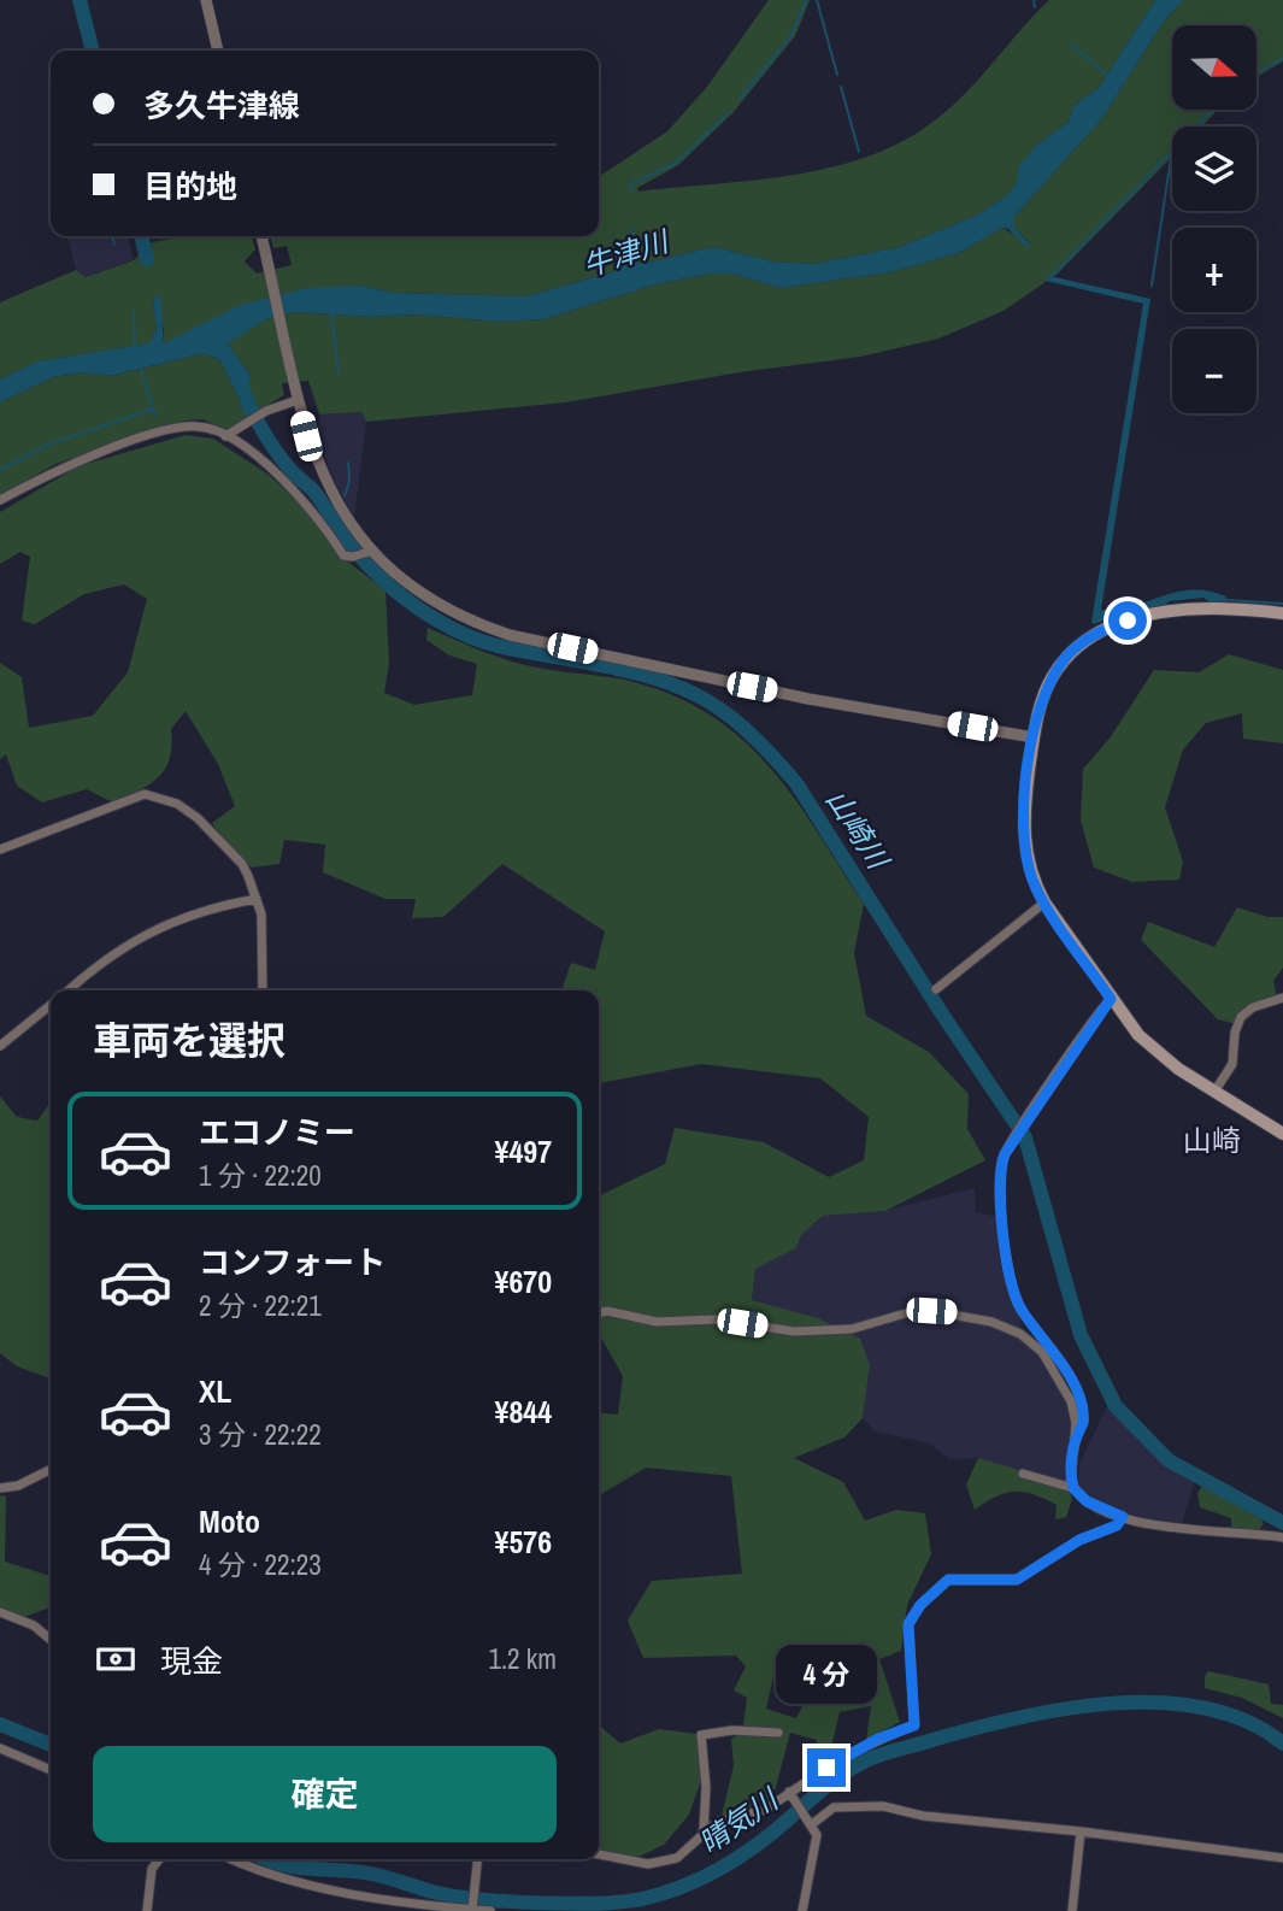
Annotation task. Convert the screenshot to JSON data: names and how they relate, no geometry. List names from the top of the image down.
{
  "districts": ["山崎"],
  "water": ["牛津川", "山崎川", "晴気川"],
  "north": "right",
  "page": {
    "map_buttons": ["+", "−"],
    "banner": ["多久牛津線", "目的地"],
    "heading": "車両を選択",
    "list": [
      {
        "name": "エコノミー",
        "note": "1 分 · 22:20",
        "value": "¥497"
      },
      {
        "name": "コンフォート",
        "note": "2 分 · 22:21",
        "value": "¥670"
      },
      {
        "name": "XL",
        "note": "3 分 · 22:22",
        "value": "¥844"
      },
      {
        "name": "Moto",
        "note": "4 分 · 22:23",
        "value": "¥576"
      }
    ],
    "pay": ["現金", "1.2 km"],
    "bubble": "4 分",
    "buttons": "確定"
  }
}
